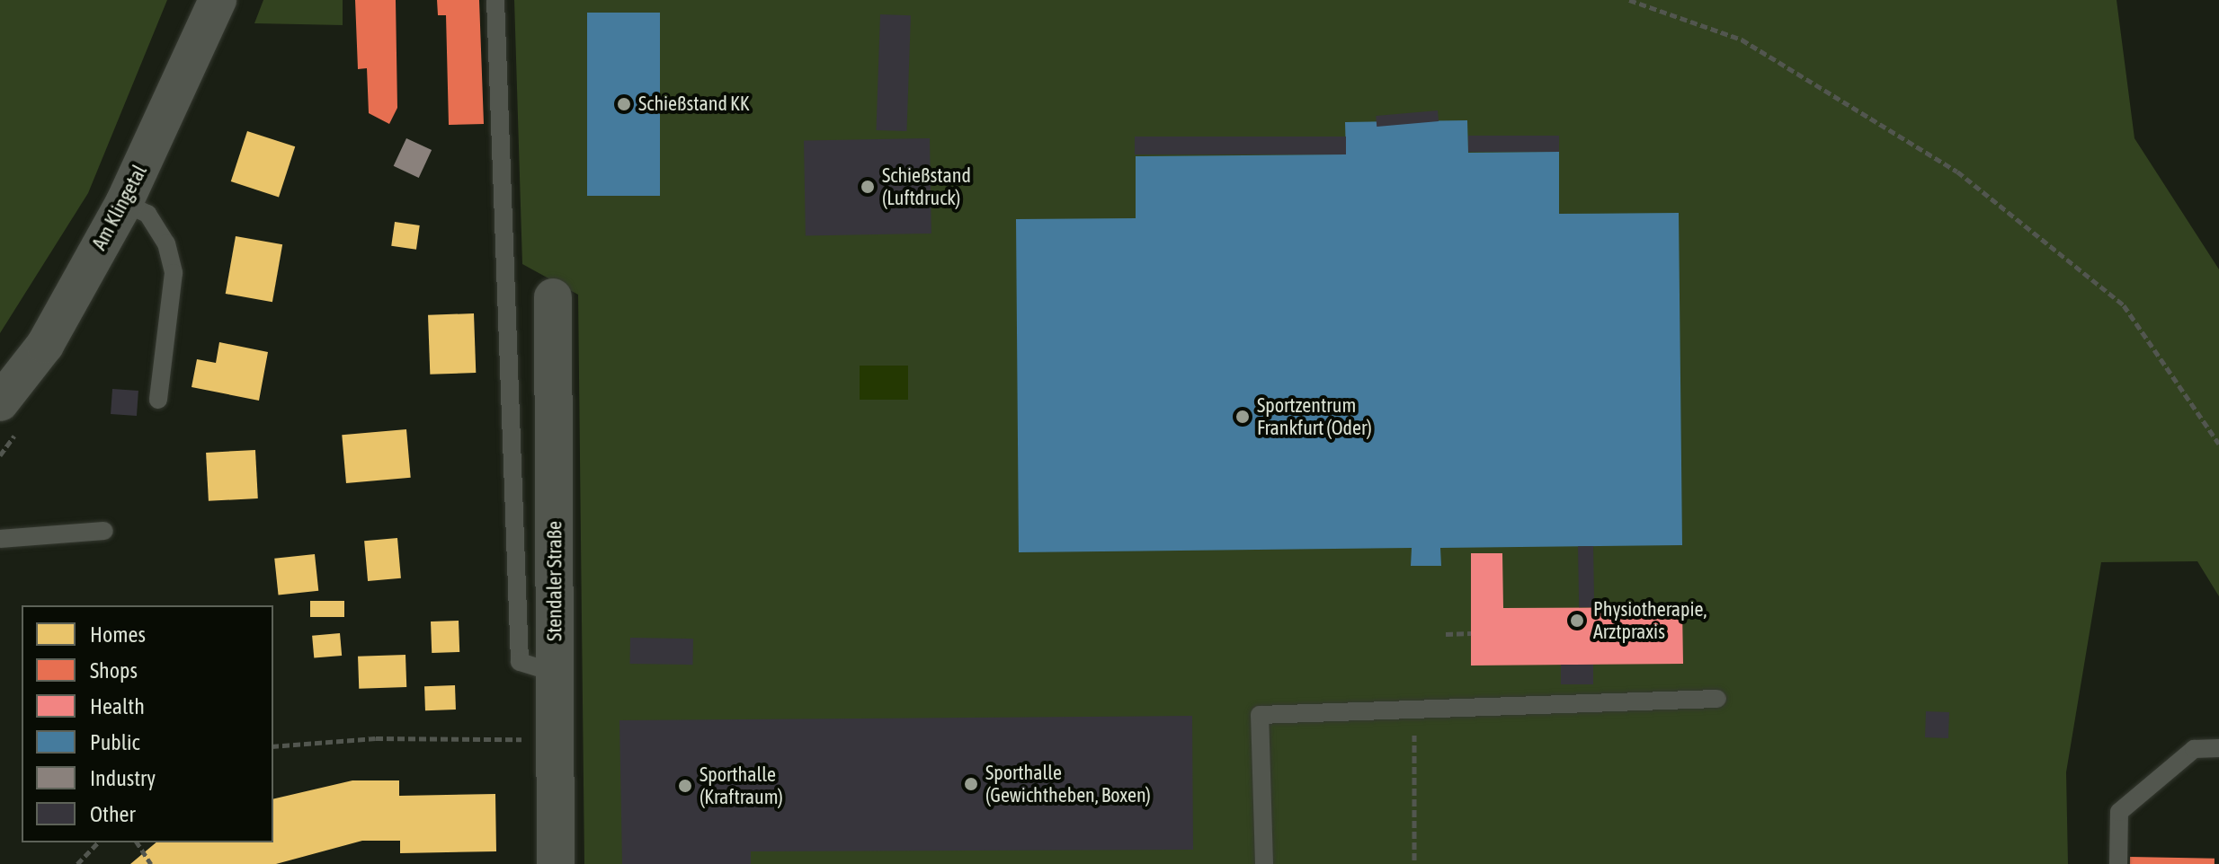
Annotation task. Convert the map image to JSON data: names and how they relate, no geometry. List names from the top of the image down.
{
  "streets": {
    "street": ["Am Klingetal", "Stendaler Straße"]
  },
  "places": [
    "Schießstand KK",
    "Schießstand (Luftdruck)",
    "Sportzentrum Frankfurt (Oder)",
    "Physiotherapie, Arztpraxis",
    "Sporthalle (Gewichtheben, Boxen)",
    "Sporthalle (Kraftraum)"
  ],
  "legend": [
    "Homes",
    "Shops",
    "Health",
    "Public",
    "Industry",
    "Other"
  ]
}
